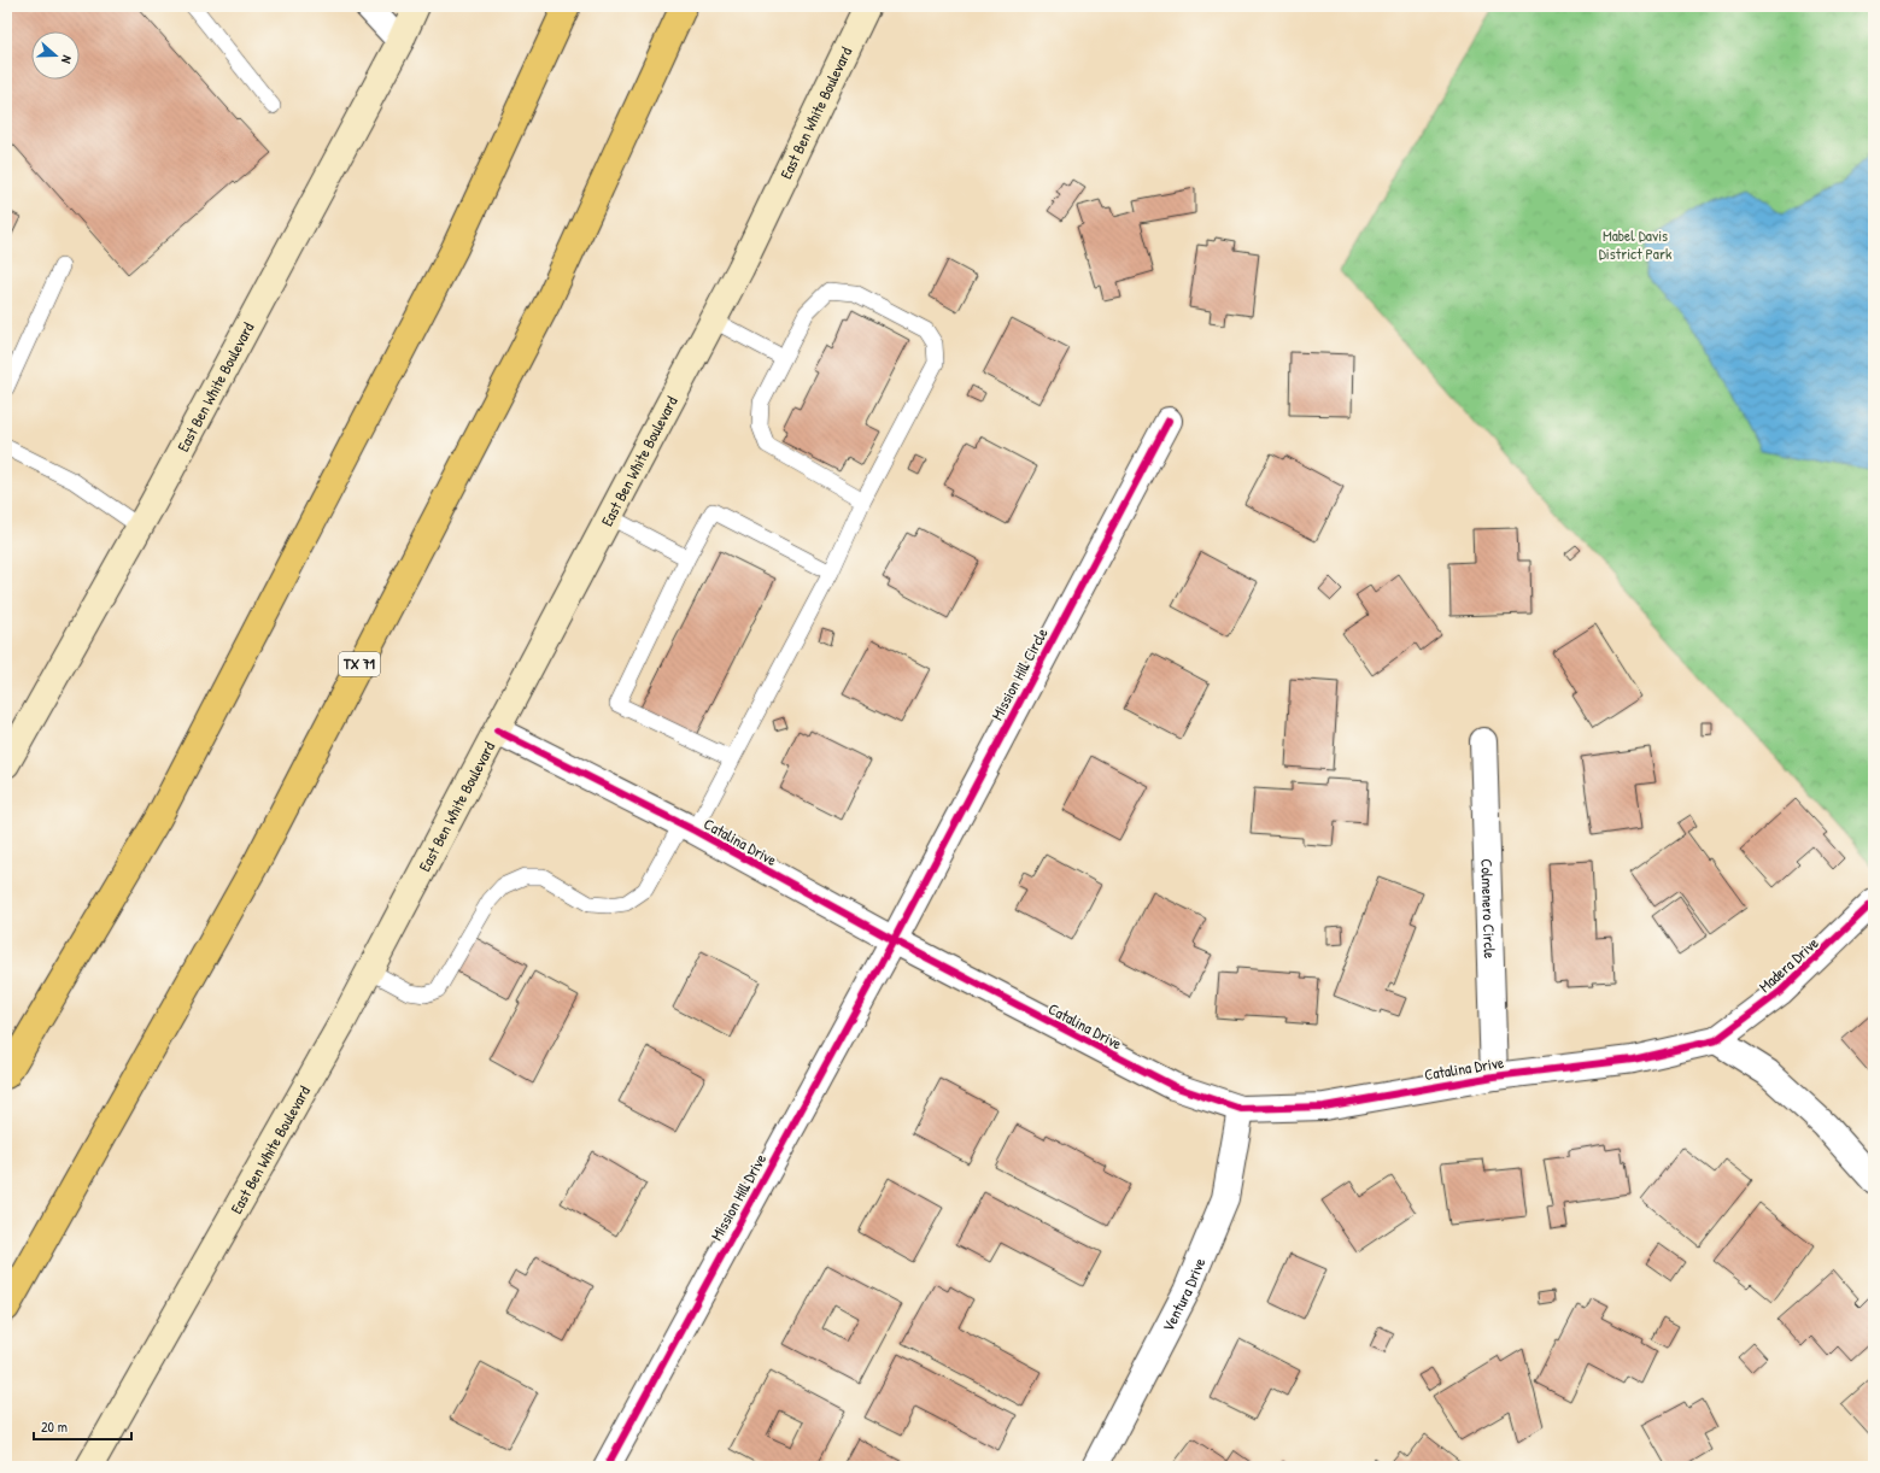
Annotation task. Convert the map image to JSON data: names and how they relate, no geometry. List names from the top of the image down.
{
  "streets": {
    "highway": ["TX 71"],
    "main road": ["East Ben White Boulevard"],
    "street": [
      "Mission Hill Circle",
      "Catalina Drive",
      "Colmenero Circle",
      "Madera Drive",
      "Mission Hill Drive",
      "Ventura Drive"
    ]
  },
  "crossings": [
    ["East Ben White Boulevard", "Catalina Drive"],
    ["Mission Hill Circle", "Catalina Drive"],
    ["Mission Hill Circle", "Mission Hill Drive"],
    ["Catalina Drive", "Colmenero Circle"],
    ["Catalina Drive", "Madera Drive"],
    ["Catalina Drive", "Mission Hill Drive"],
    ["Catalina Drive", "Ventura Drive"]
  ],
  "parks": ["Mabel Davis District Park"],
  "scale_bar": "20 m",
  "north": "right"
}
